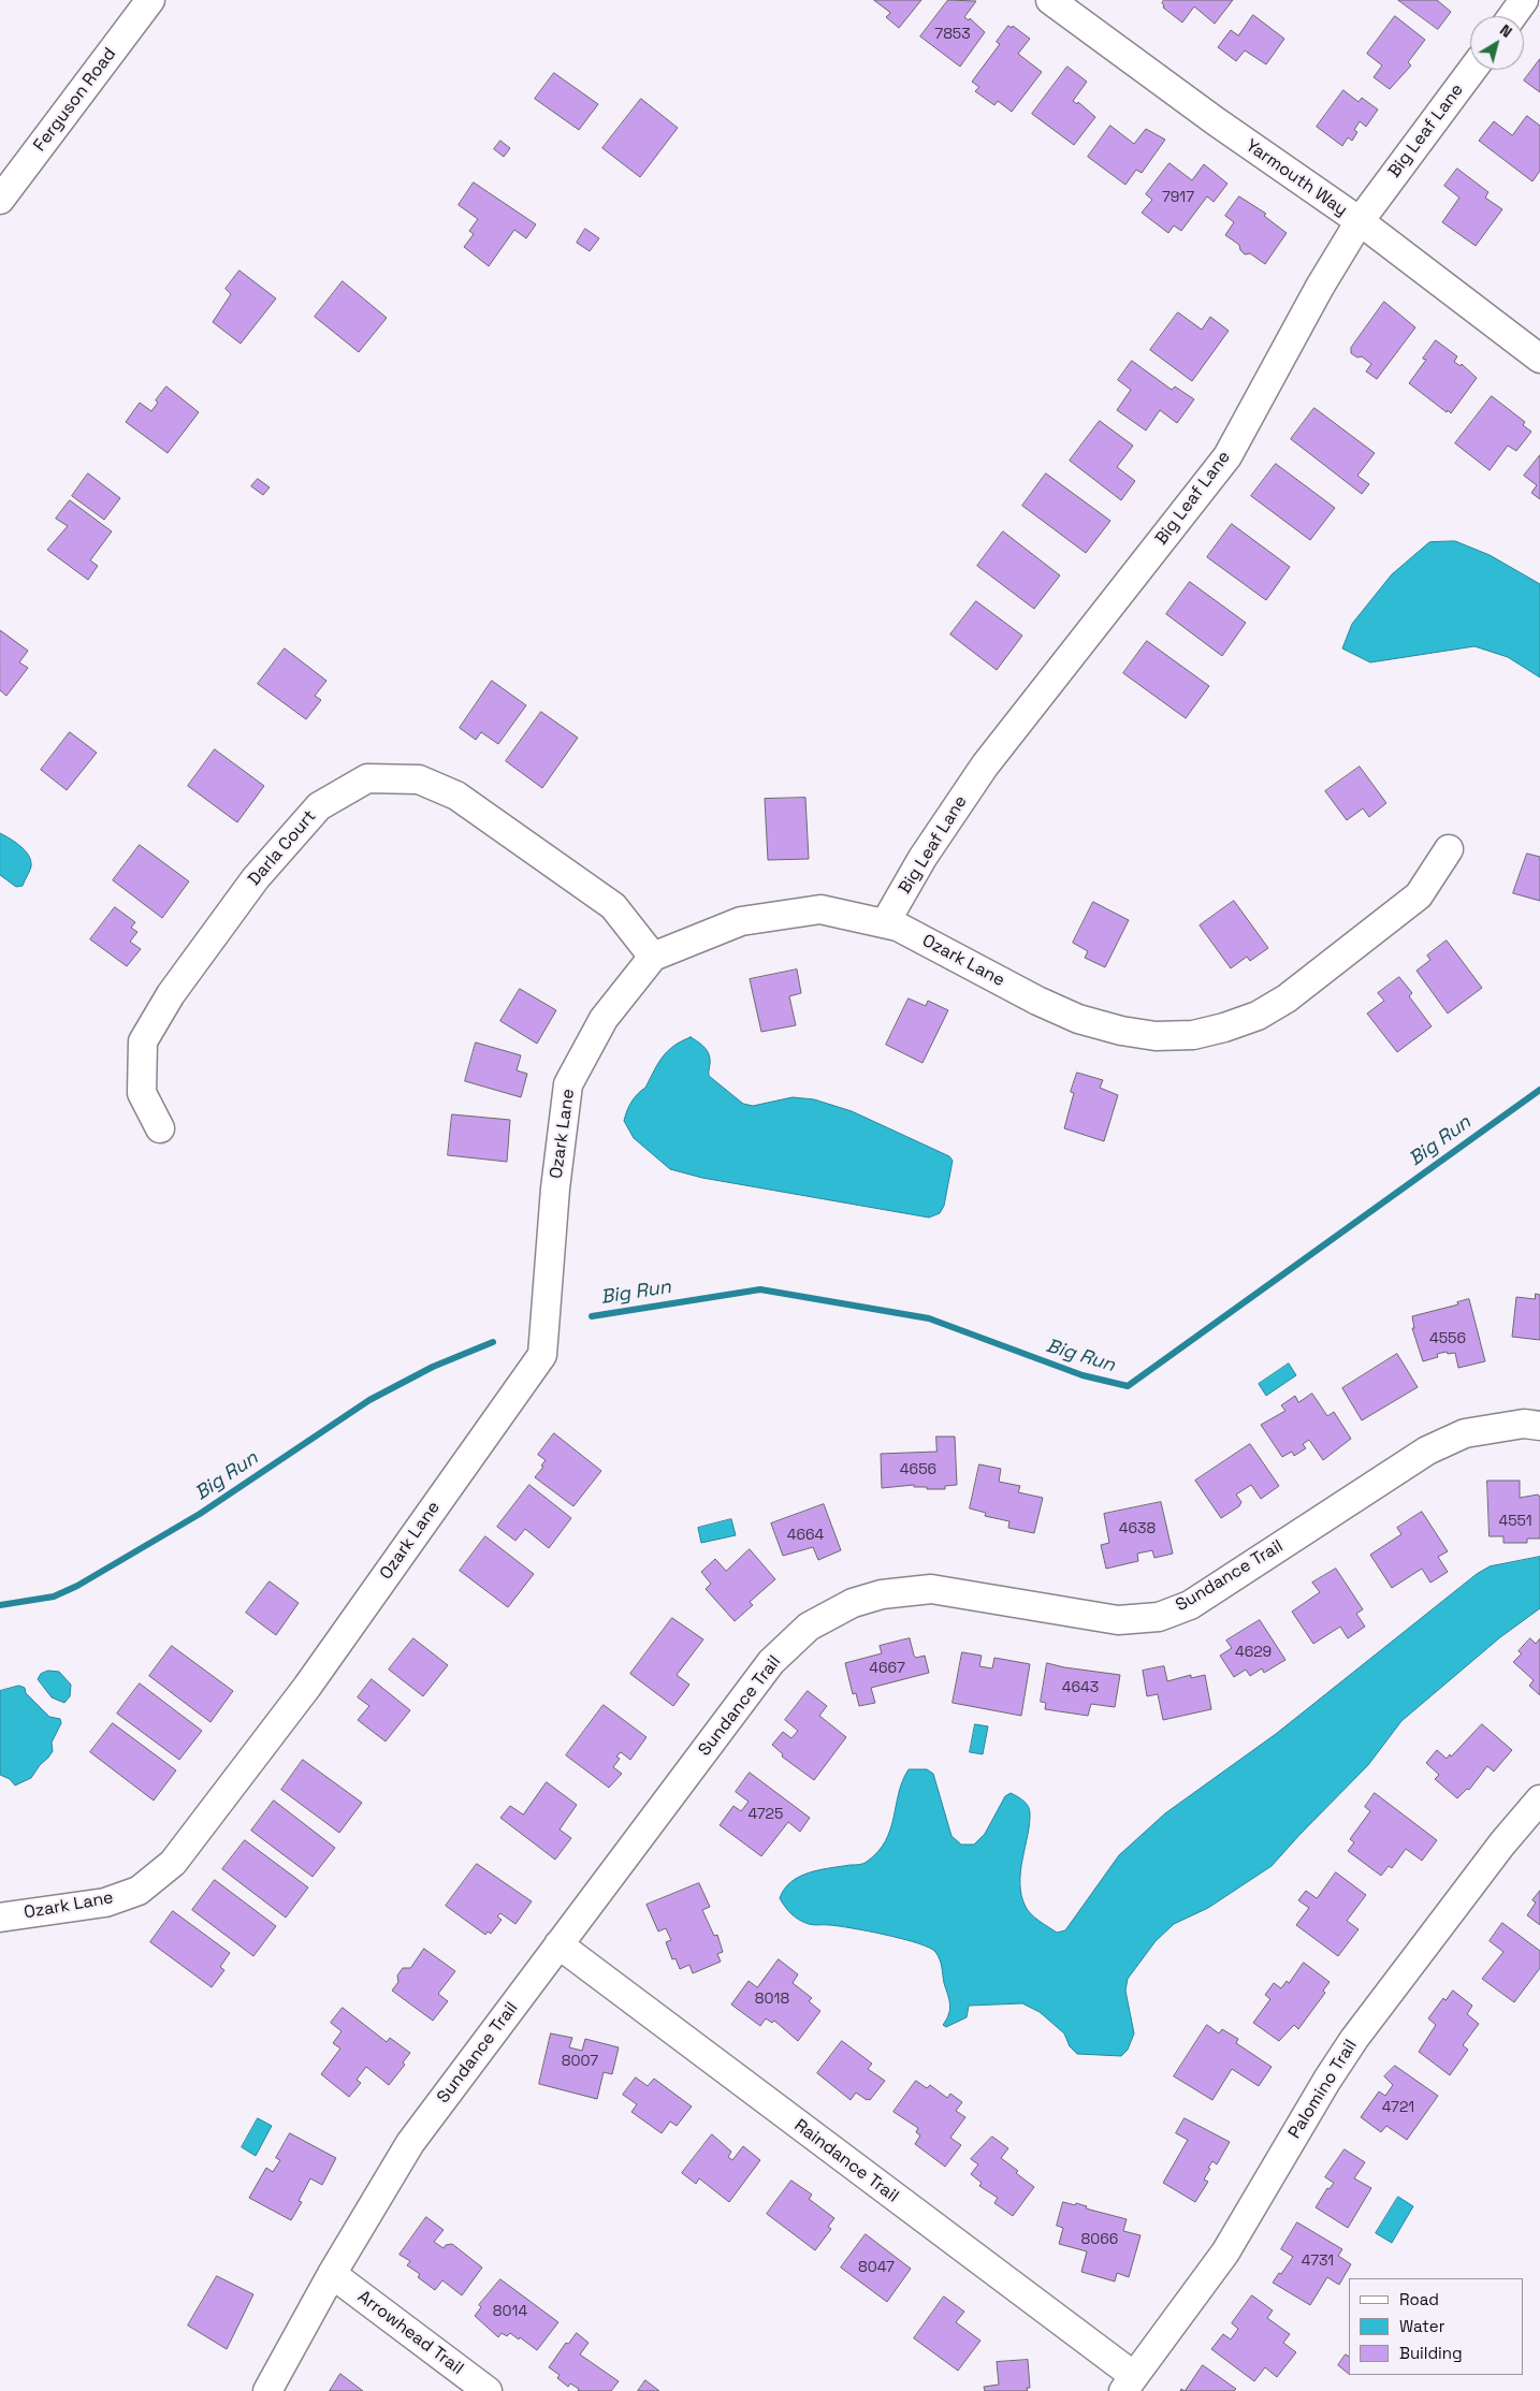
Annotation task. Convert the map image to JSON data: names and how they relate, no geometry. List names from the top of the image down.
{
  "streets": {
    "street": [
      "Ferguson Road",
      "Big Leaf Lane",
      "Yarmouth Way",
      "Darla Court",
      "Ozark Lane",
      "Sundance Trail",
      "Palomino Trail",
      "Raindance Trail",
      "Arrowhead Trail"
    ]
  },
  "crossings": [
    ["Big Leaf Lane", "Yarmouth Way"],
    ["Big Leaf Lane", "Ozark Lane"],
    ["Darla Court", "Ozark Lane"],
    ["Sundance Trail", "Raindance Trail"],
    ["Sundance Trail", "Arrowhead Trail"],
    ["Palomino Trail", "Raindance Trail"]
  ],
  "water": ["Big Run"],
  "house_numbers": [
    "7853",
    "7917",
    "4556",
    "4656",
    "4551",
    "4638",
    "4664",
    "4629",
    "4667",
    "4643",
    "4725",
    "8018",
    "8007",
    "4721",
    "8066",
    "4731",
    "8047",
    "8014"
  ],
  "legend": ["Road", "Water", "Building"],
  "north": "top right"
}
